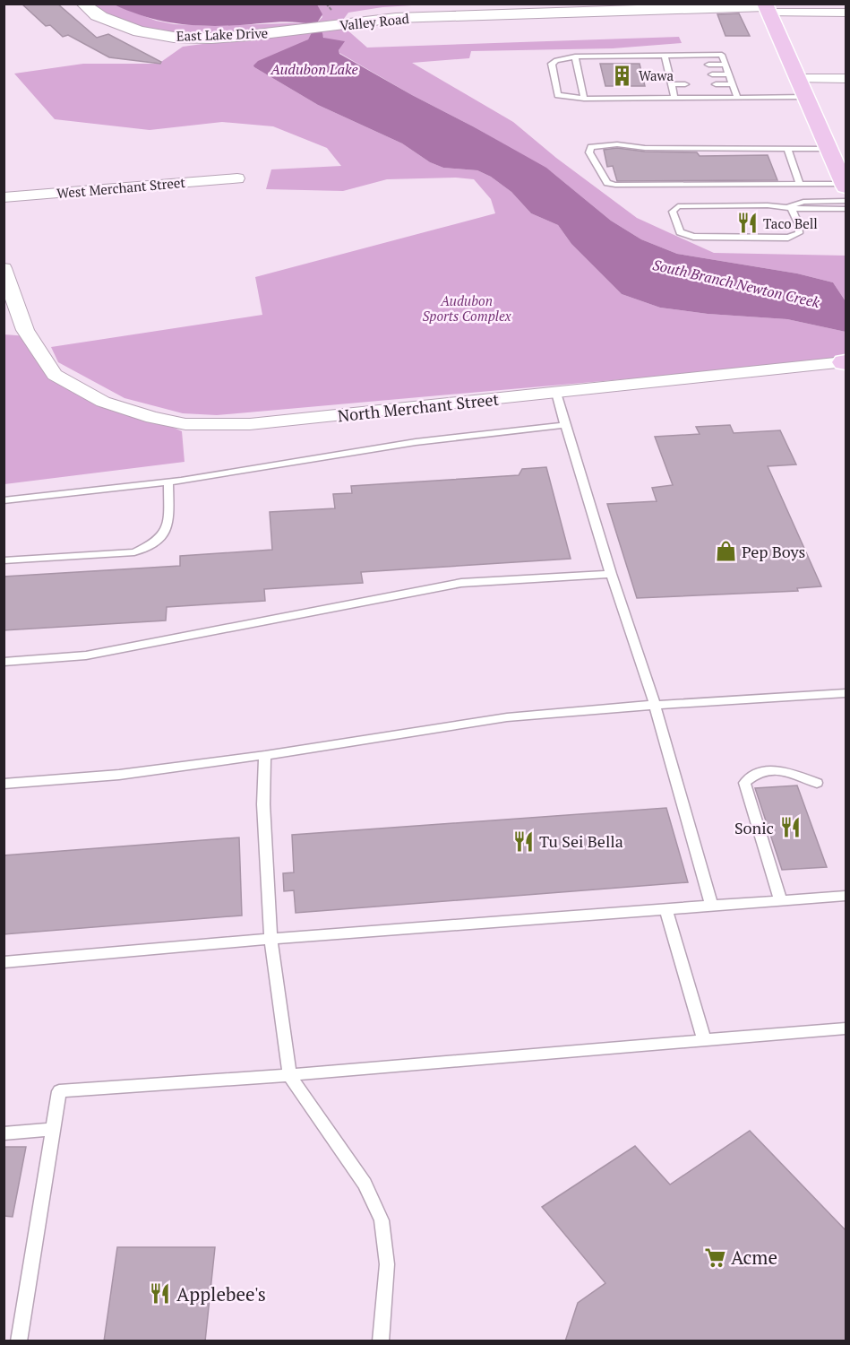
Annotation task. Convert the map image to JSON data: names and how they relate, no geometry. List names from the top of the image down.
{
  "streets": {
    "street": [
      "Valley Road",
      "East Lake Drive",
      "West Merchant Street",
      "North Merchant Street"
    ]
  },
  "crossings": [
    ["Valley Road", "East Lake Drive"]
  ],
  "water": ["Audubon Lake", "South Branch Newton Creek"],
  "parks": ["Audubon Sports Complex"],
  "places": {
    "building": ["Wawa"],
    "restaurant": [
      "Taco Bell",
      "Sonic",
      "Tu Sei Bella",
      "Applebee's"
    ],
    "shop": ["Pep Boys"],
    "supermarket": ["Acme"]
  }
}
